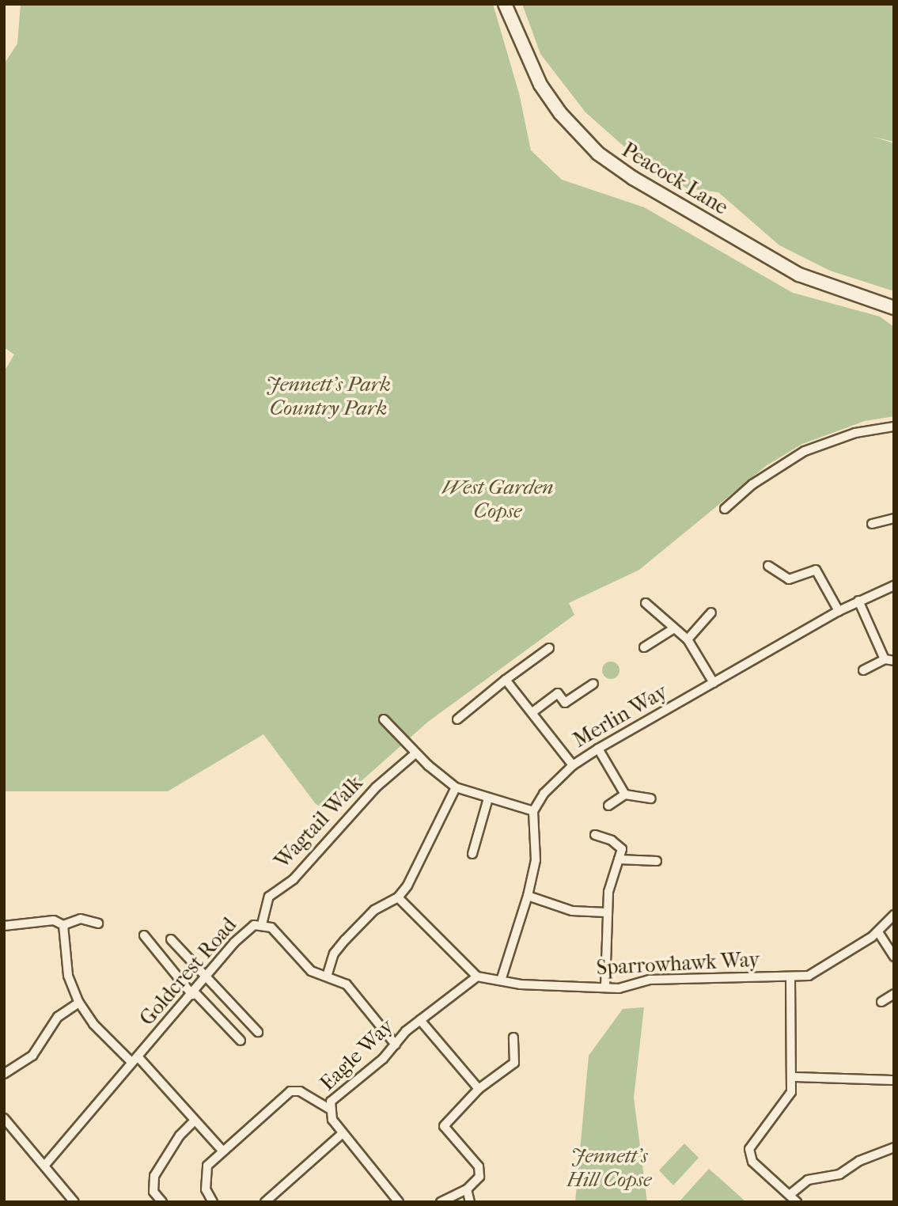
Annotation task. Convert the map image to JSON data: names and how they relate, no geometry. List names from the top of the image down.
{
  "streets": {
    "street": [
      "Peacock Lane",
      "Merlin Way",
      "Wagtail Walk",
      "Sparrowhawk Way",
      "Goldcrest Road",
      "Eagle Way"
    ]
  },
  "crossings": [
    ["Wagtail Walk", "Goldcrest Road"],
    ["Sparrowhawk Way", "Eagle Way"],
    ["Goldcrest Road", "Eagle Way"]
  ],
  "parks": ["Jennett's Park Country Park", "West Garden Copse", "Jennett's Hill Copse"]
}
